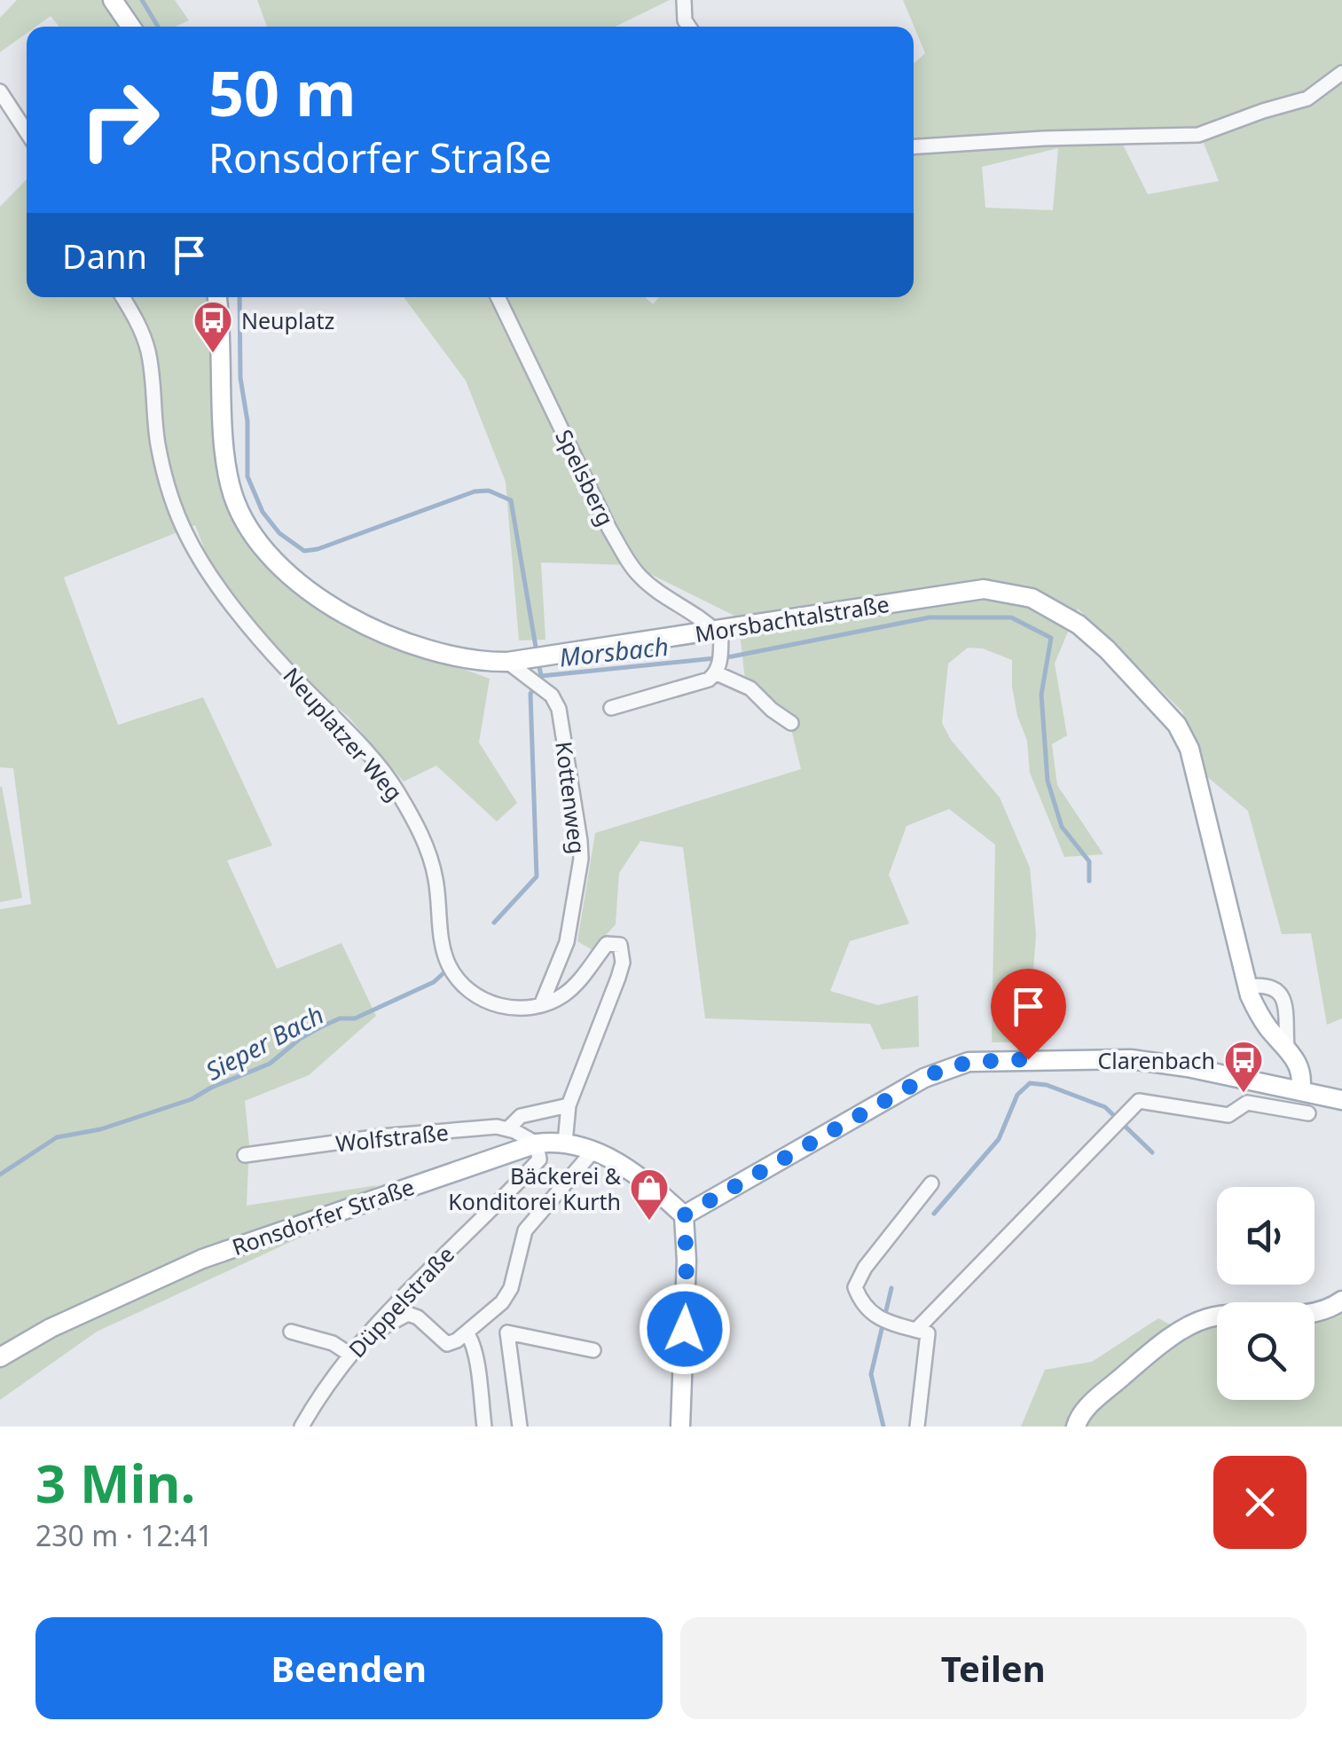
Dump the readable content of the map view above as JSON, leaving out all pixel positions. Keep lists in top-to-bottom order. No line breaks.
{"streets":{"main road":["Morsbachtalstraße","Ronsdorfer Straße"],"street":["Spelsberg","Neuplatzer Weg","Kottenweg","Wolfstraße","Düppelstraße"]},"crossings":[["Spelsberg","Morsbachtalstraße"],["Morsbachtalstraße","Kottenweg"],["Neuplatzer Weg","Kottenweg"],["Ronsdorfer Straße","Düppelstraße"]],"water":["Morsbach","Sieper Bach"],"places":{"bus stop":["Neuplatz","Clarenbach"],"shop":["Bäckerei & Konditorei Kurth"]},"page":{"turn":["50 m","Ronsdorfer Straße"],"then":"Dann","heading":["3 Min.","230 m · 12:41"],"buttons":["Beenden","Teilen"]}}
